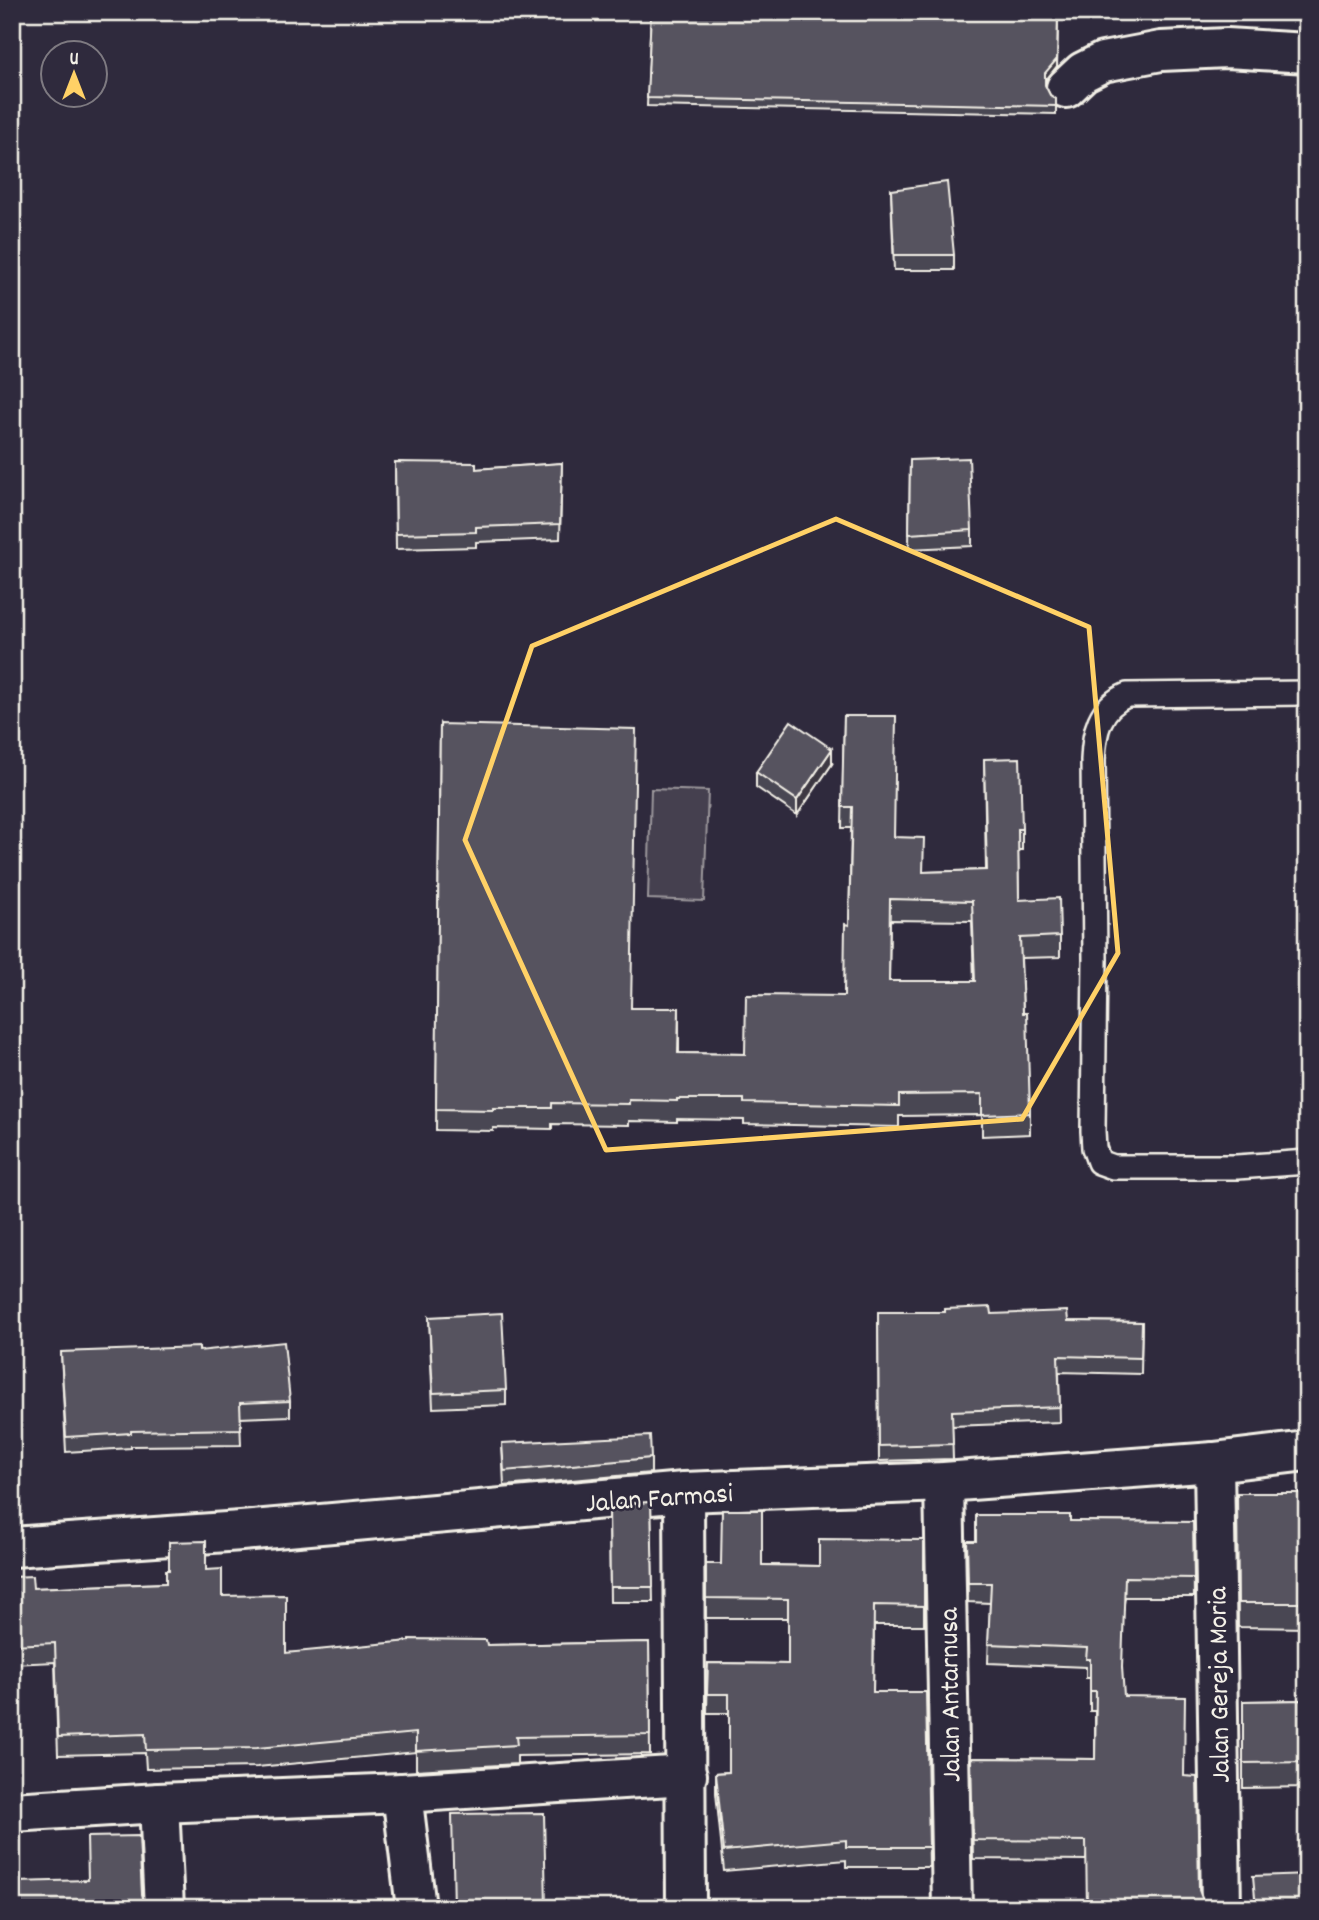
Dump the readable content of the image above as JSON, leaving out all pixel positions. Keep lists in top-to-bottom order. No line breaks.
{"streets":{"street":["Jalan Farmasi","Jalan Gereja Moria","Jalan Antarnusa"]},"crossings":[["Jalan Farmasi","Jalan Gereja Moria"],["Jalan Farmasi","Jalan Antarnusa"]],"north":"top"}
